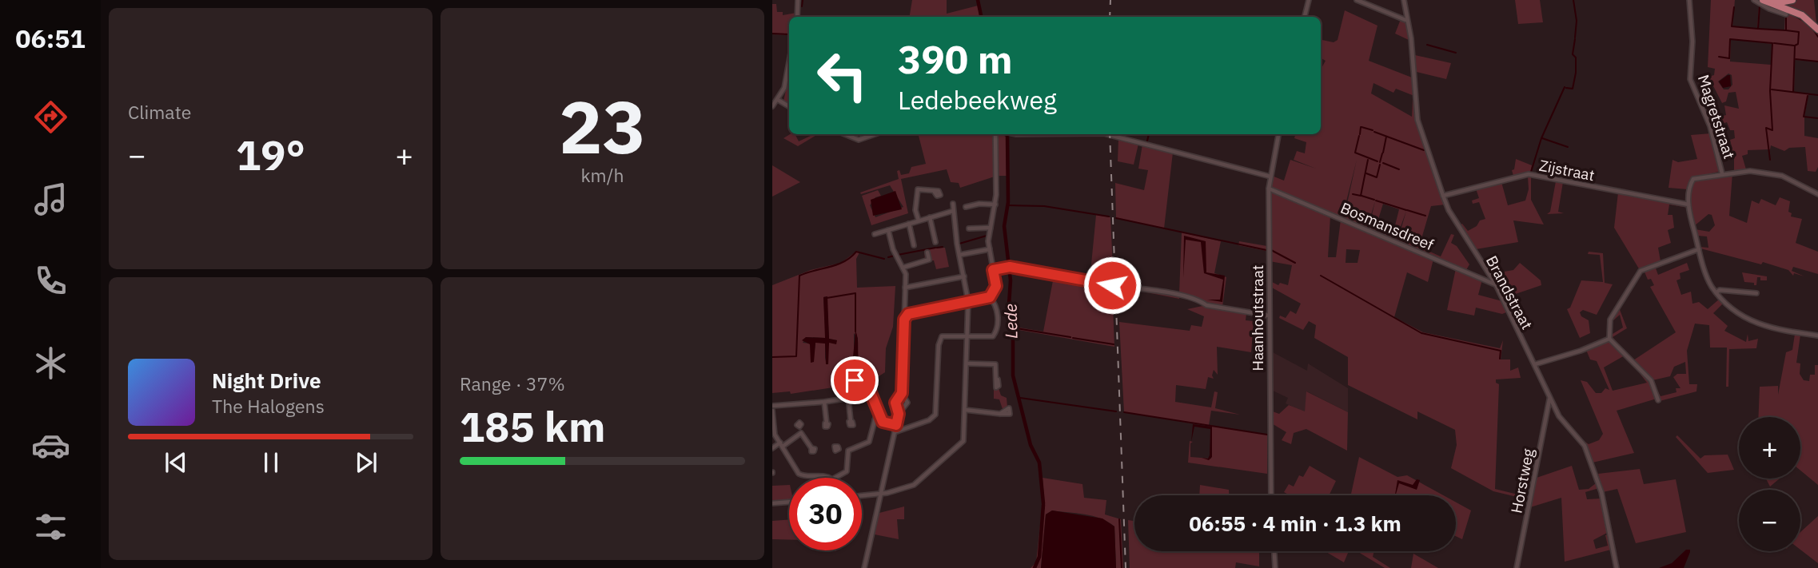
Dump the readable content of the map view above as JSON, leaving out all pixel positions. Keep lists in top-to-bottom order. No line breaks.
{"streets":{"street":["Magretstraat","Zijstraat","Bosmansdreef","Brandstraat","Haanhoutstraat","Horstweg"]},"crossings":[["Zijstraat","Brandstraat"],["Bosmansdreef","Brandstraat"],["Bosmansdreef","Haanhoutstraat"],["Brandstraat","Horstweg"]],"water":["Lede"],"page":{"tabs":"06:51","tile":["Climate",["23","km/h"],["Range · 37%","185 km"]],"turn":["390 m","Ledebeekweg"],"heat":["−","19°","+"],"song":["Night Drive","The Halogens"],"map_buttons":["+","−"],"limit":"30","trip":"06:55 · 4 min · 1.3 km"}}
